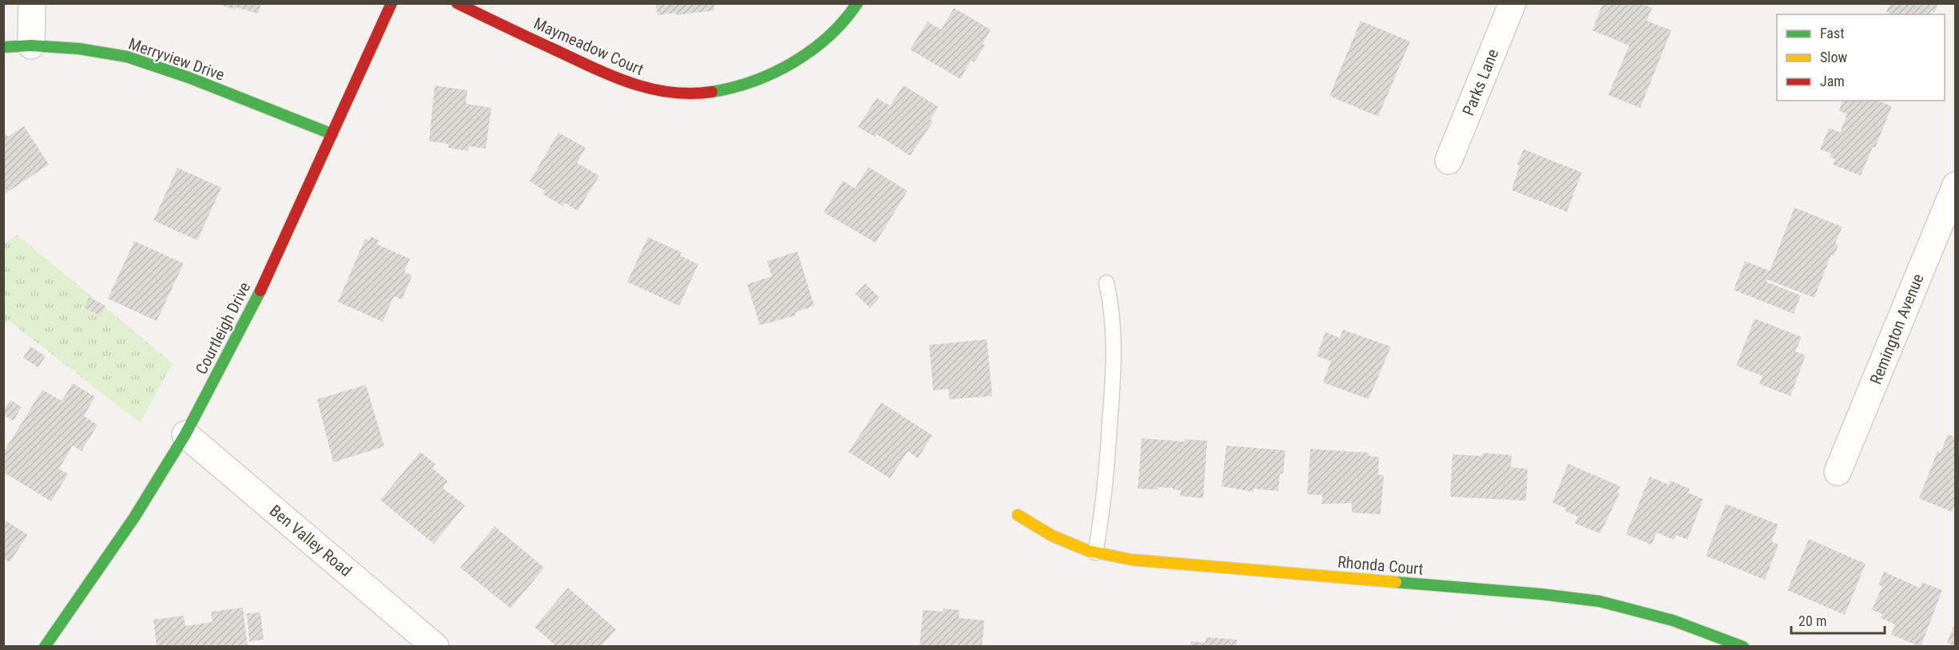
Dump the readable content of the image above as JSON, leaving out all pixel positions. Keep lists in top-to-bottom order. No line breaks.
{"streets":{"street":["Maymeadow Court","Merryview Drive","Parks Lane","Courtleigh Drive","Remington Avenue","Ben Valley Road","Rhonda Court"]},"crossings":[["Merryview Drive","Courtleigh Drive"],["Courtleigh Drive","Ben Valley Road"]],"legend":["Fast","Slow","Jam"],"scale_bar":"20 m"}
